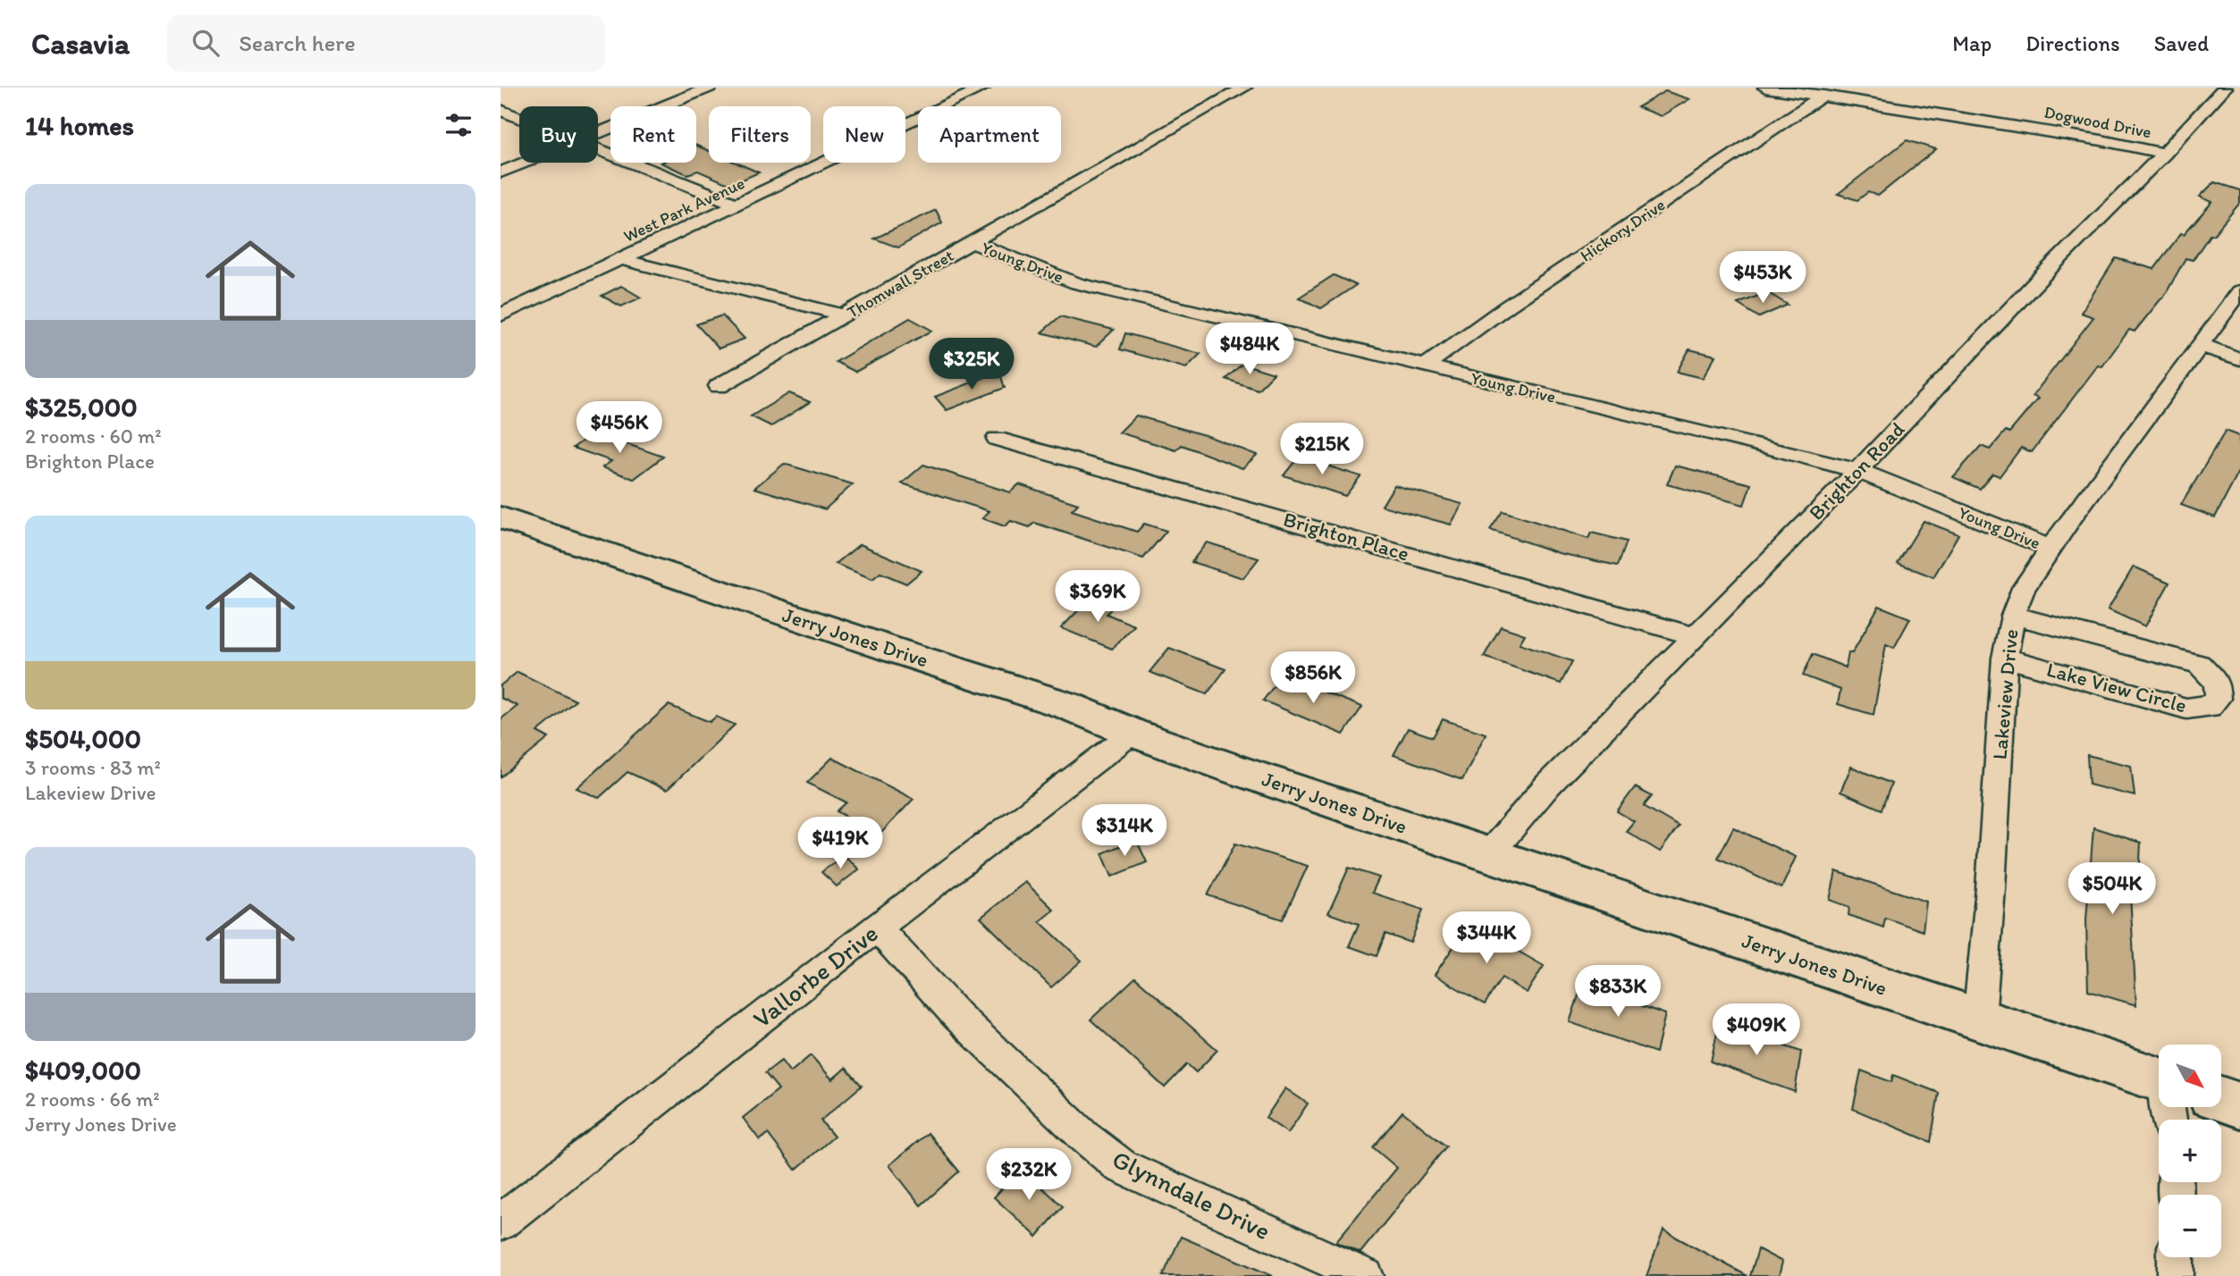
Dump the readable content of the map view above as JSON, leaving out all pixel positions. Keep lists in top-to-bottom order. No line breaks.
{"streets":{"main road":["Jerry Jones Drive"],"street":["Dogwood Drive","West Park Avenue","Hickory Drive","Young Drive","Thomwall Street","Brighton Road","Brighton Place","Lake View Circle","Lakeview Drive","Vallorbe Drive","Glynndale Drive"]},"crossings":[["Dogwood Drive","Hickory Drive"],["Dogwood Drive","Brighton Road"],["Hickory Drive","Young Drive"],["Young Drive","Thomwall Street"],["Young Drive","Brighton Road"],["Young Drive","Lakeview Drive"],["Brighton Road","Brighton Place"],["Brighton Road","Jerry Jones Drive"],["Jerry Jones Drive","Lakeview Drive"],["Jerry Jones Drive","Vallorbe Drive"],["Lake View Circle","Lakeview Drive"],["Vallorbe Drive","Glynndale Drive"]],"north":"bottom right","page":{"header":"Casavia","search":"Search here","nav":["Map","Directions","Saved"],"heading":"14 homes","chip":["Buy","Rent","Filters","New","Apartment"],"list":[{"name":"$325,000","note":"2 rooms · 60 m² · Brighton Place"},{"name":"$504,000","note":"3 rooms · 83 m² · Lakeview Drive"},{"name":"$409,000","note":"2 rooms · 66 m² · Jerry Jones Drive"}],"price":["$453K","$484K","$325K","$456K","$215K","$369K","$856K","$314K","$419K","$504K","$344K","$833K","$409K","$232K"],"map_buttons":["+","−"]}}
